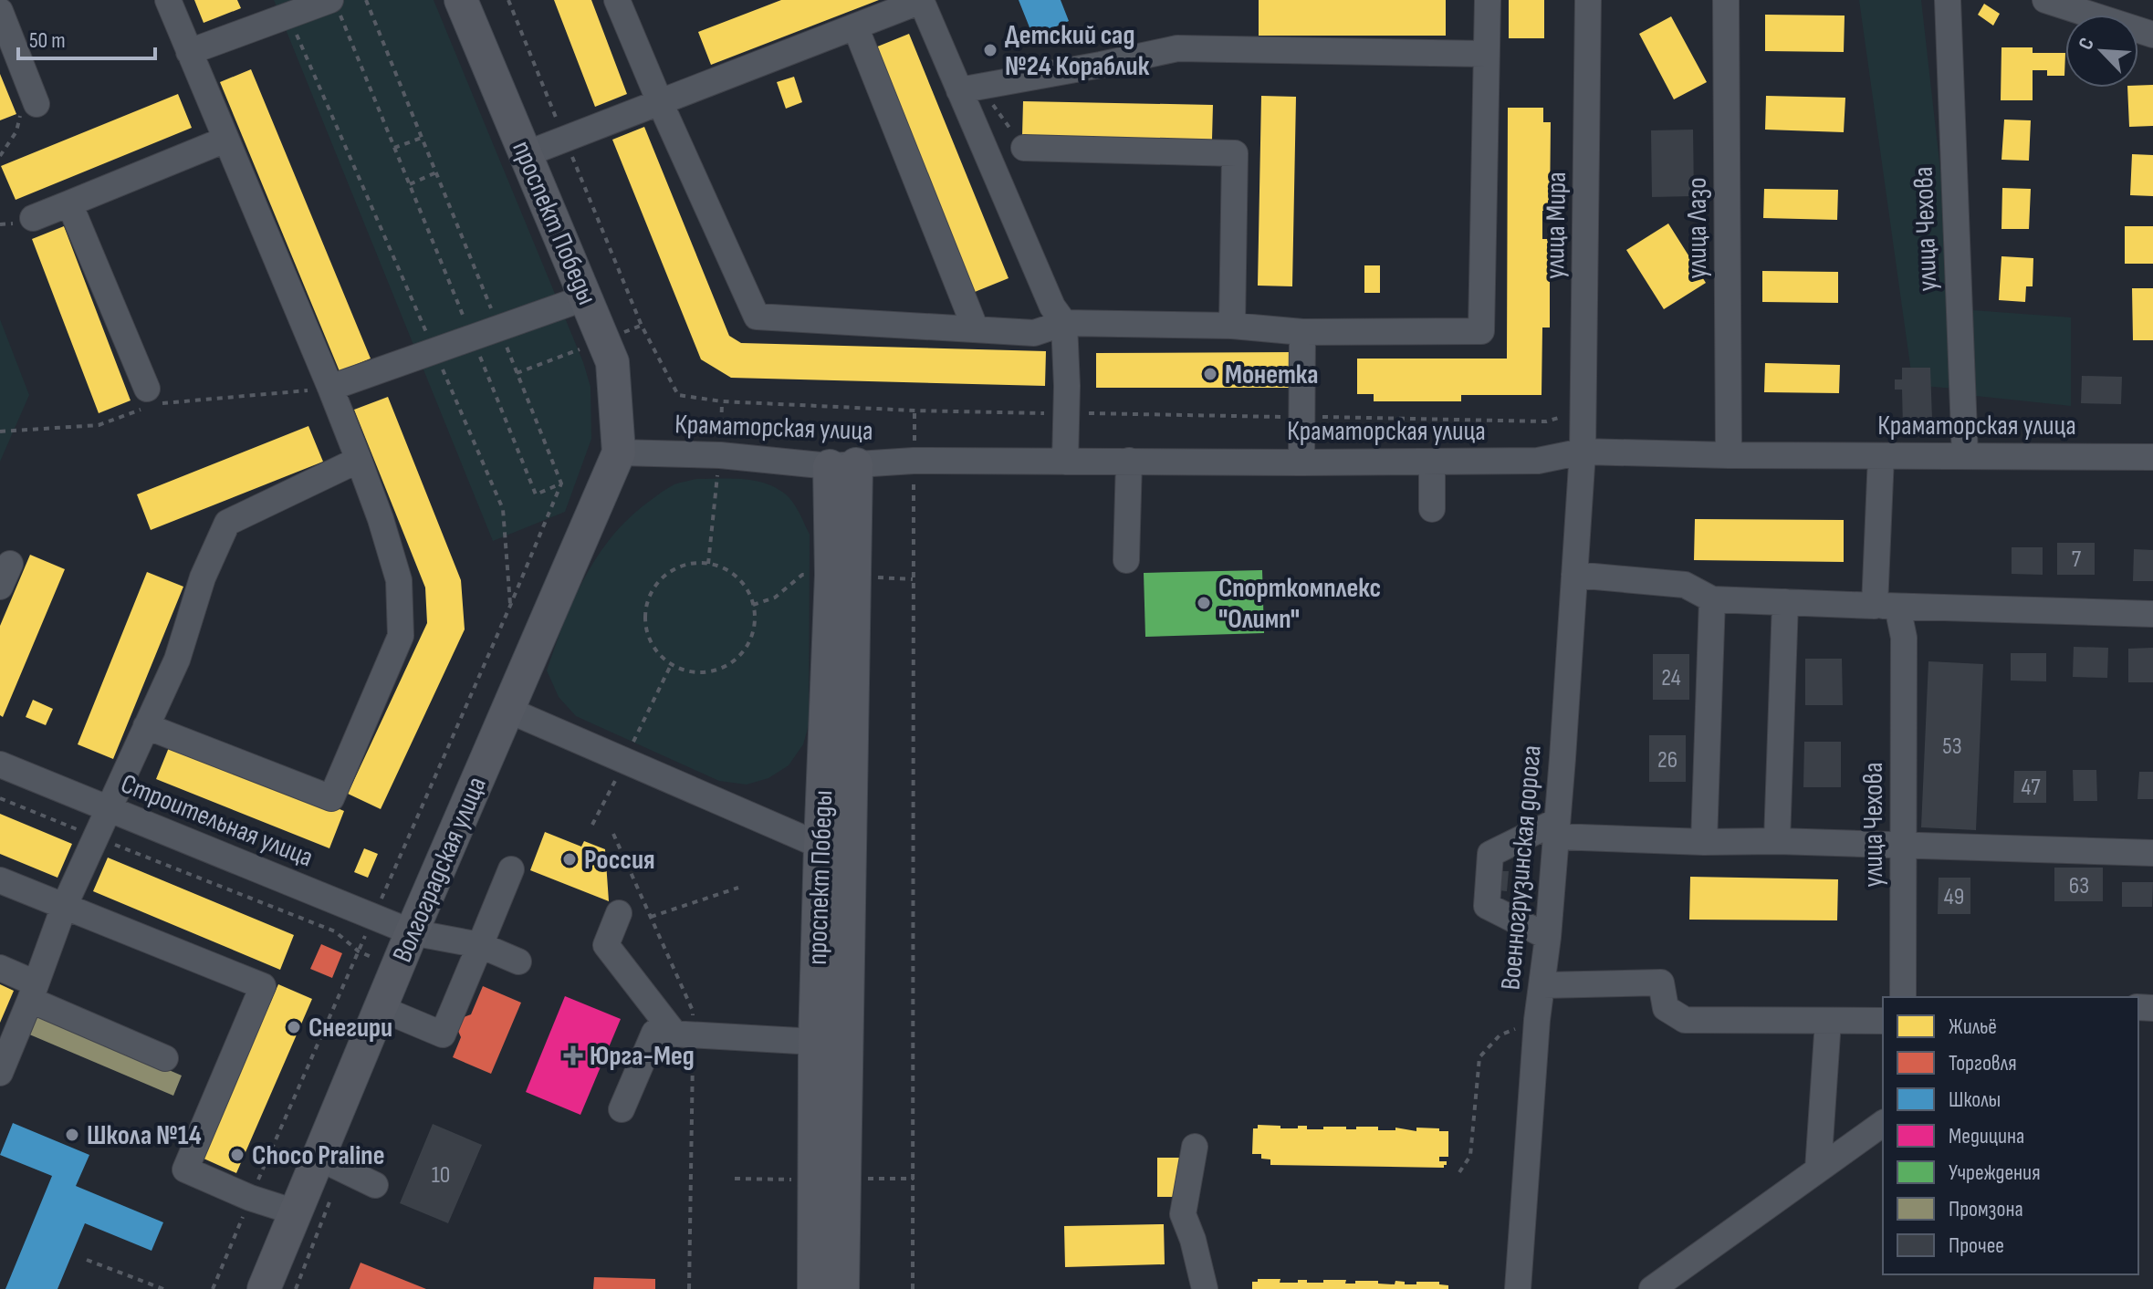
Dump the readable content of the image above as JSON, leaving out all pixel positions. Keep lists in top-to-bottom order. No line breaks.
{"streets":{"main road":["проспект Победы","Волгоградская улица"],"street":["улица Мира","улица Лазо","улица Чехова","Краматорская улица","Строительная улица","Военногрузинская дорога"]},"crossings":[["проспект Победы","Краматорская улица"],["проспект Победы","Волгоградская улица"],["улица Мира","Краматорская улица"],["улица Мира","Военногрузинская дорога"],["улица Лазо","Краматорская улица"],["улица Чехова","Краматорская улица"],["Краматорская улица","Военногрузинская дорога"],["Краматорская улица","Волгоградская улица"],["Строительная улица","Волгоградская улица"]],"places":{"other":["Детский сад №24 Кораблик","Монетка","Спорткомплекс \"Олимп\"","Россия","Снегири","Школа №14","Choco Praline"],"health":["Юрга-Мед"]},"house_numbers":["7","24","53","26","47","63","49","10"],"legend":["Жильё","Торговля","Школы","Медицина","Учреждения","Промзона","Прочее"],"scale_bar":"50 m","north":"top left"}
